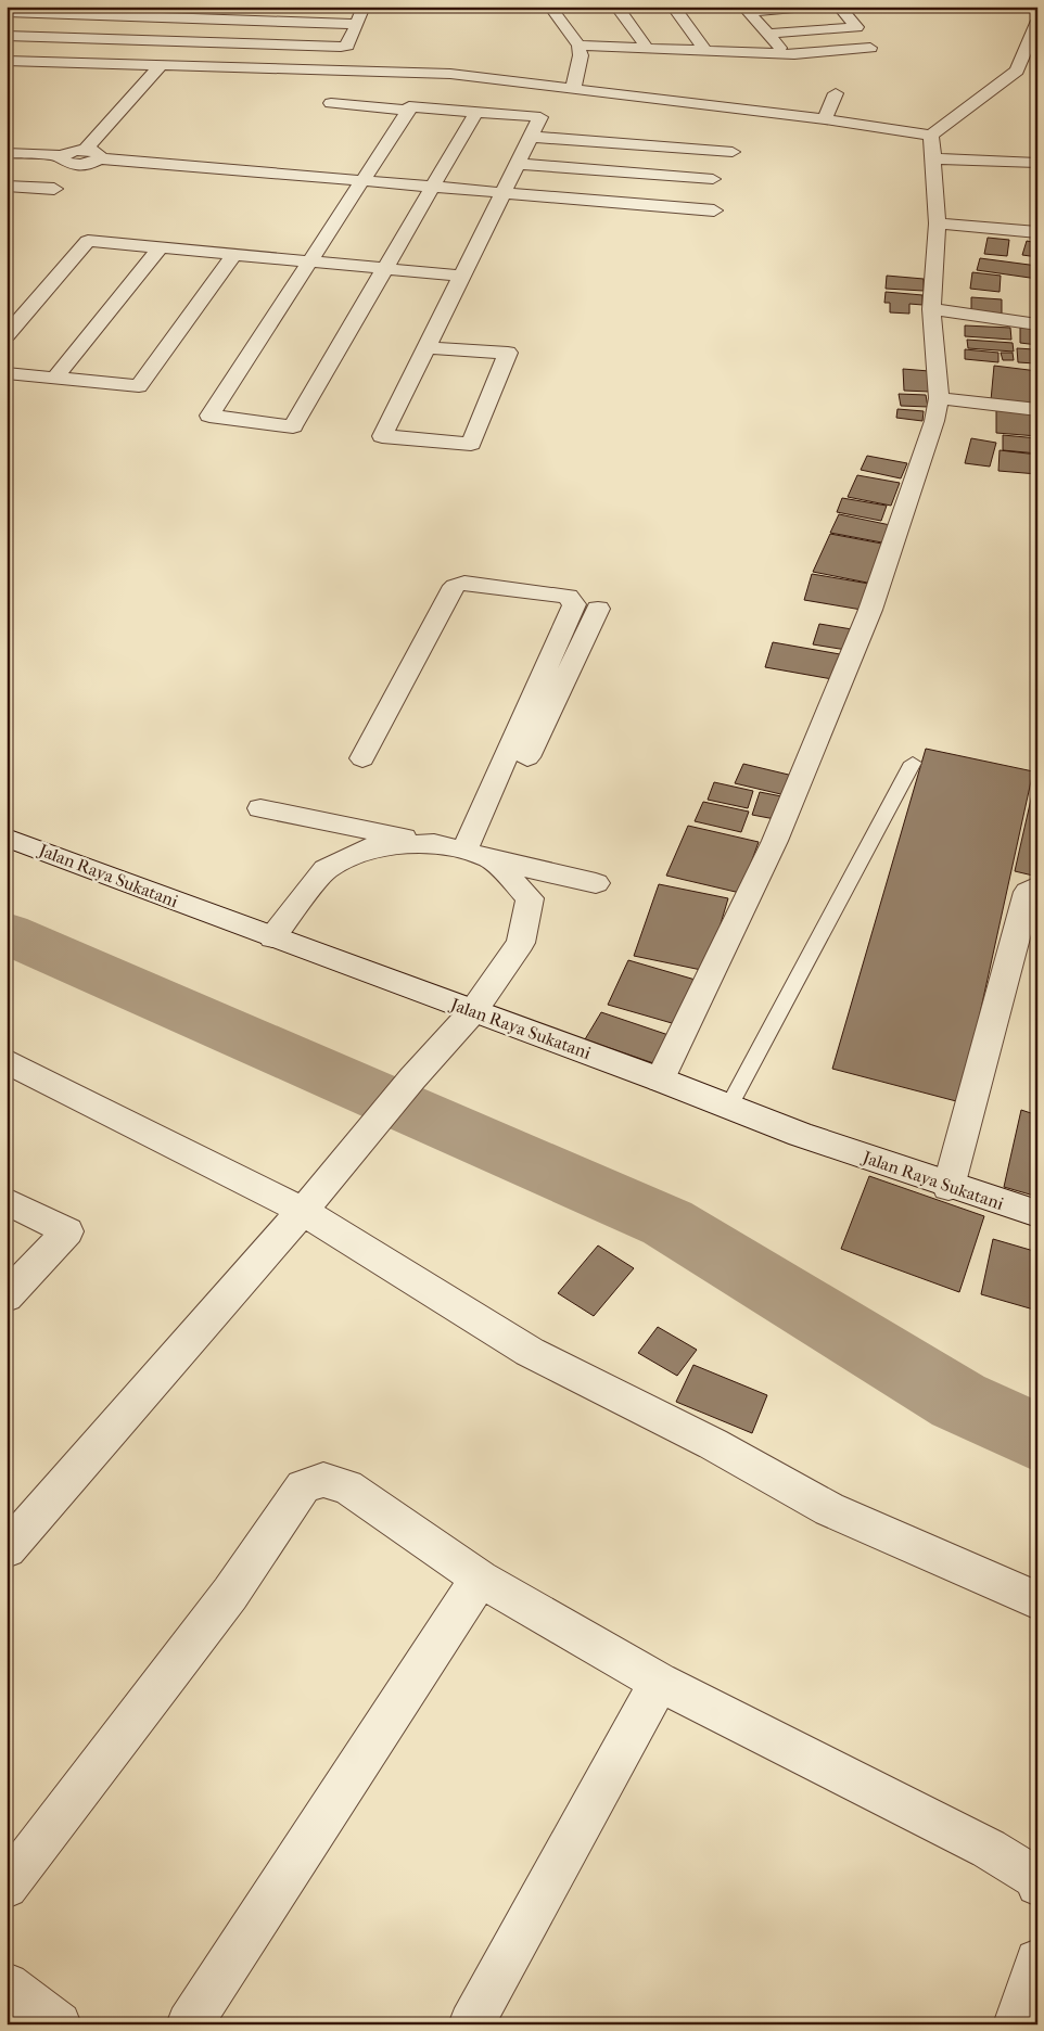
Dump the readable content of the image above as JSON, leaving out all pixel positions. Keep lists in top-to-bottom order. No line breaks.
{"streets":{"street":["Jalan Raya Sukatani"]}}
